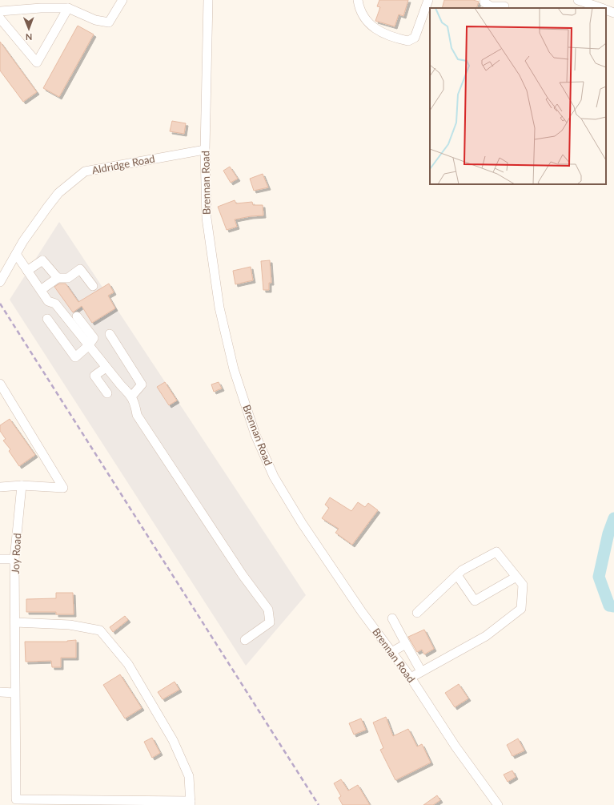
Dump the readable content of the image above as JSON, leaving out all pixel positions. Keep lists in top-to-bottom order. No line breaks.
{"streets":{"street":["Aldridge Road","Brennan Road","Joy Road"]},"crossings":[["Aldridge Road","Brennan Road"]],"north":"bottom"}
